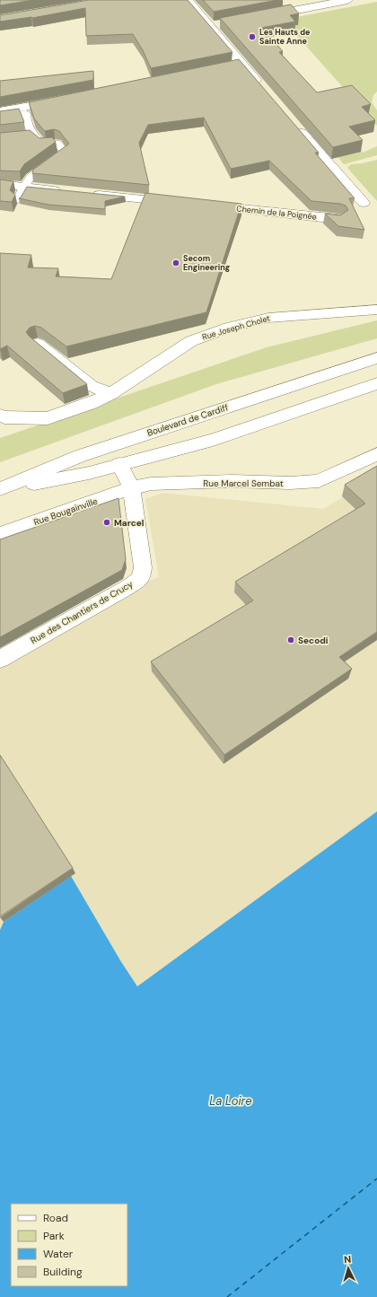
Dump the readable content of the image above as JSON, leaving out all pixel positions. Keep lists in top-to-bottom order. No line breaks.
{"streets":{"street":["Chemin de la Poignée","Rue Joseph Cholet","Boulevard de Cardiff","Rue Marcel Sembat","Rue Bougainville","Rue des Chantiers de Crucy"]},"crossings":[["Rue Marcel Sembat","Rue Bougainville"],["Rue Marcel Sembat","Rue des Chantiers de Crucy"],["Rue Bougainville","Rue des Chantiers de Crucy"]],"water":["La Loire"],"places":["Les Hauts de Sainte Anne","Secom Engineering","Marcel","Secodi"],"legend":["Road","Park","Water","Building"],"north":"top"}
